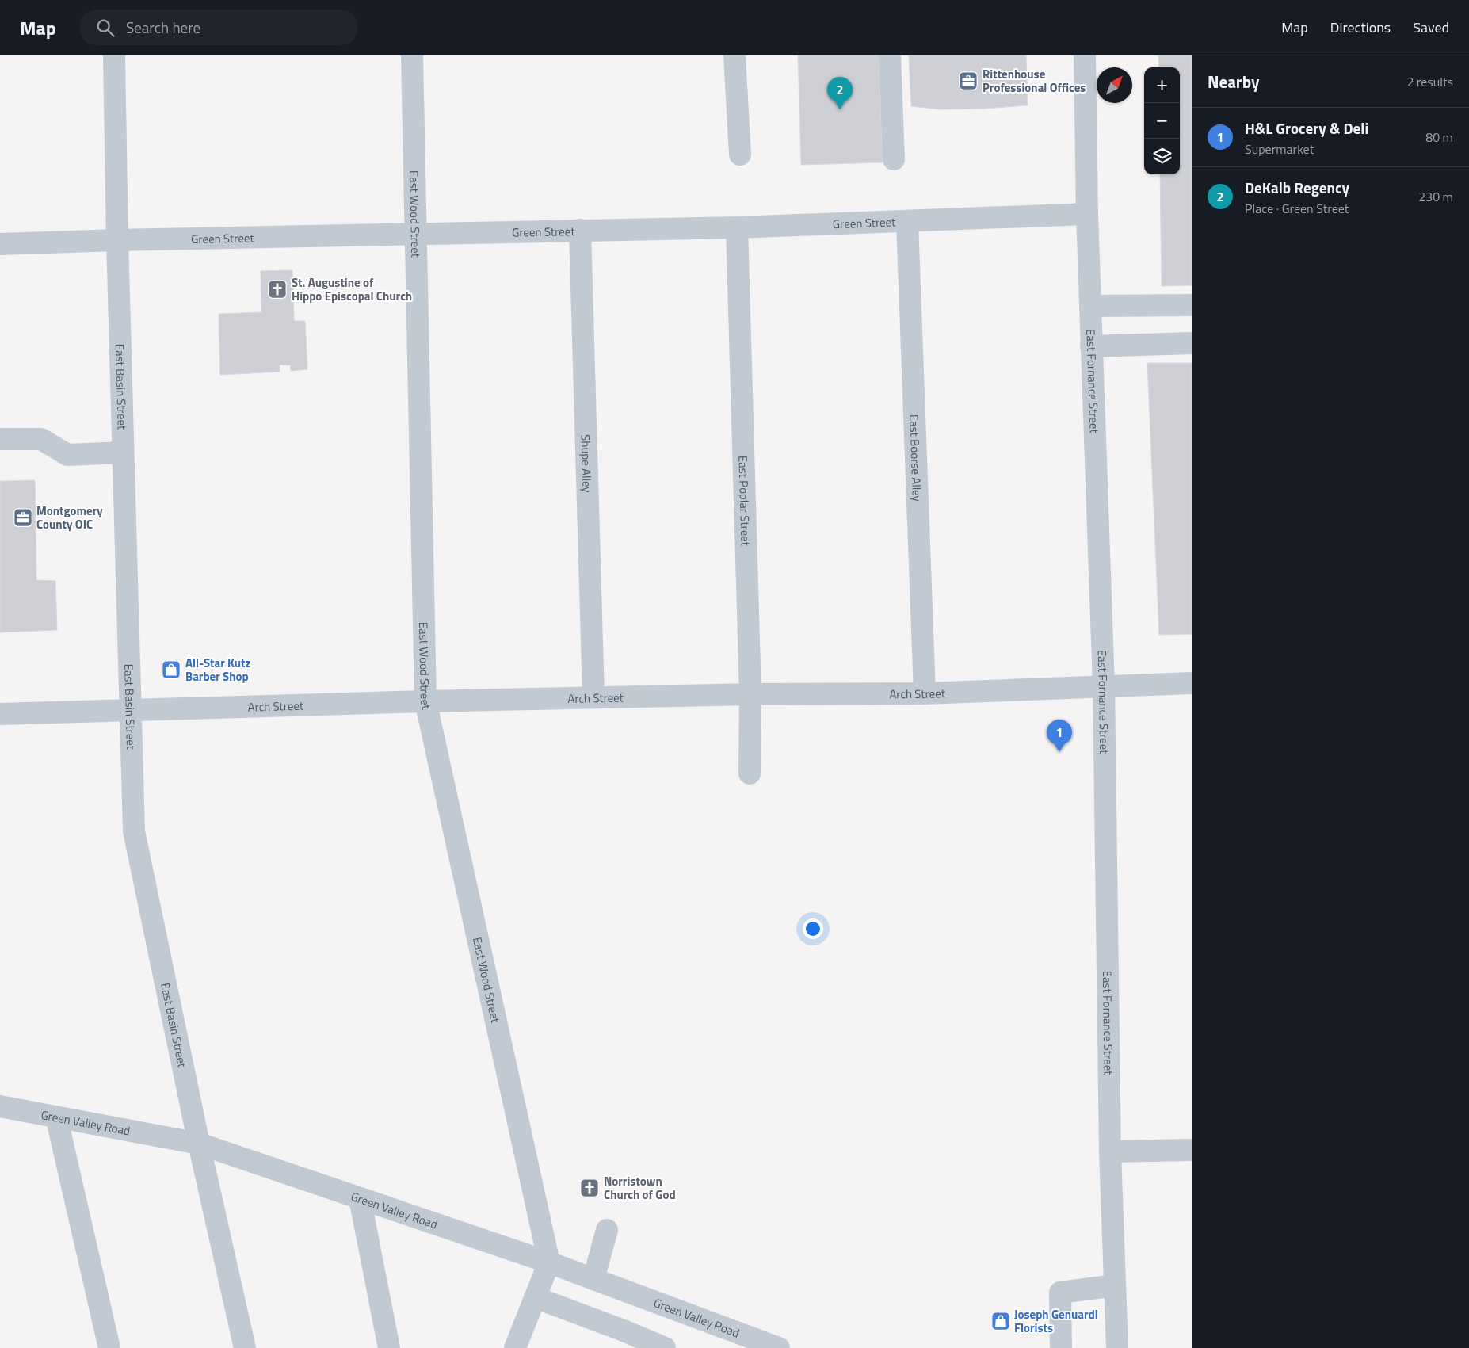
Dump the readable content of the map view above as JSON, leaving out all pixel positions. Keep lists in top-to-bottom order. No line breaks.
{"streets":{"street":["East Wood Street","Green Street","East Fornance Street","East Basin Street","East Boorse Alley","Shupe Alley","East Poplar Street","Arch Street","Green Valley Road"]},"crossings":[["East Wood Street","Green Street"],["East Wood Street","Arch Street"],["East Wood Street","Green Valley Road"],["Green Street","East Fornance Street"],["Green Street","East Basin Street"],["Green Street","East Boorse Alley"],["Green Street","Shupe Alley"],["Green Street","East Poplar Street"],["East Fornance Street","Arch Street"],["East Basin Street","Arch Street"],["East Basin Street","Green Valley Road"],["East Boorse Alley","Arch Street"],["Shupe Alley","Arch Street"],["East Poplar Street","Arch Street"]],"places":{"office":["Rittenhouse Professional Offices","Montgomery County OIC"],"church":["St. Augustine of Hippo Episcopal Church","Norristown Church of God"],"shop":["All-Star Kutz Barber Shop","Joseph Genuardi Florists"]},"north":"top right","page":{"header":"Map","search":"Search here","nav":["Map","Directions","Saved"],"heading":["Nearby","2 results"],"map_buttons":["+","−"],"pins":["2","1"],"list":[{"mark":"1","name":"H&L Grocery & Deli","note":"Supermarket","value":"80 m"},{"mark":"2","name":"DeKalb Regency","note":"Place · Green Street","value":"230 m"}]}}
